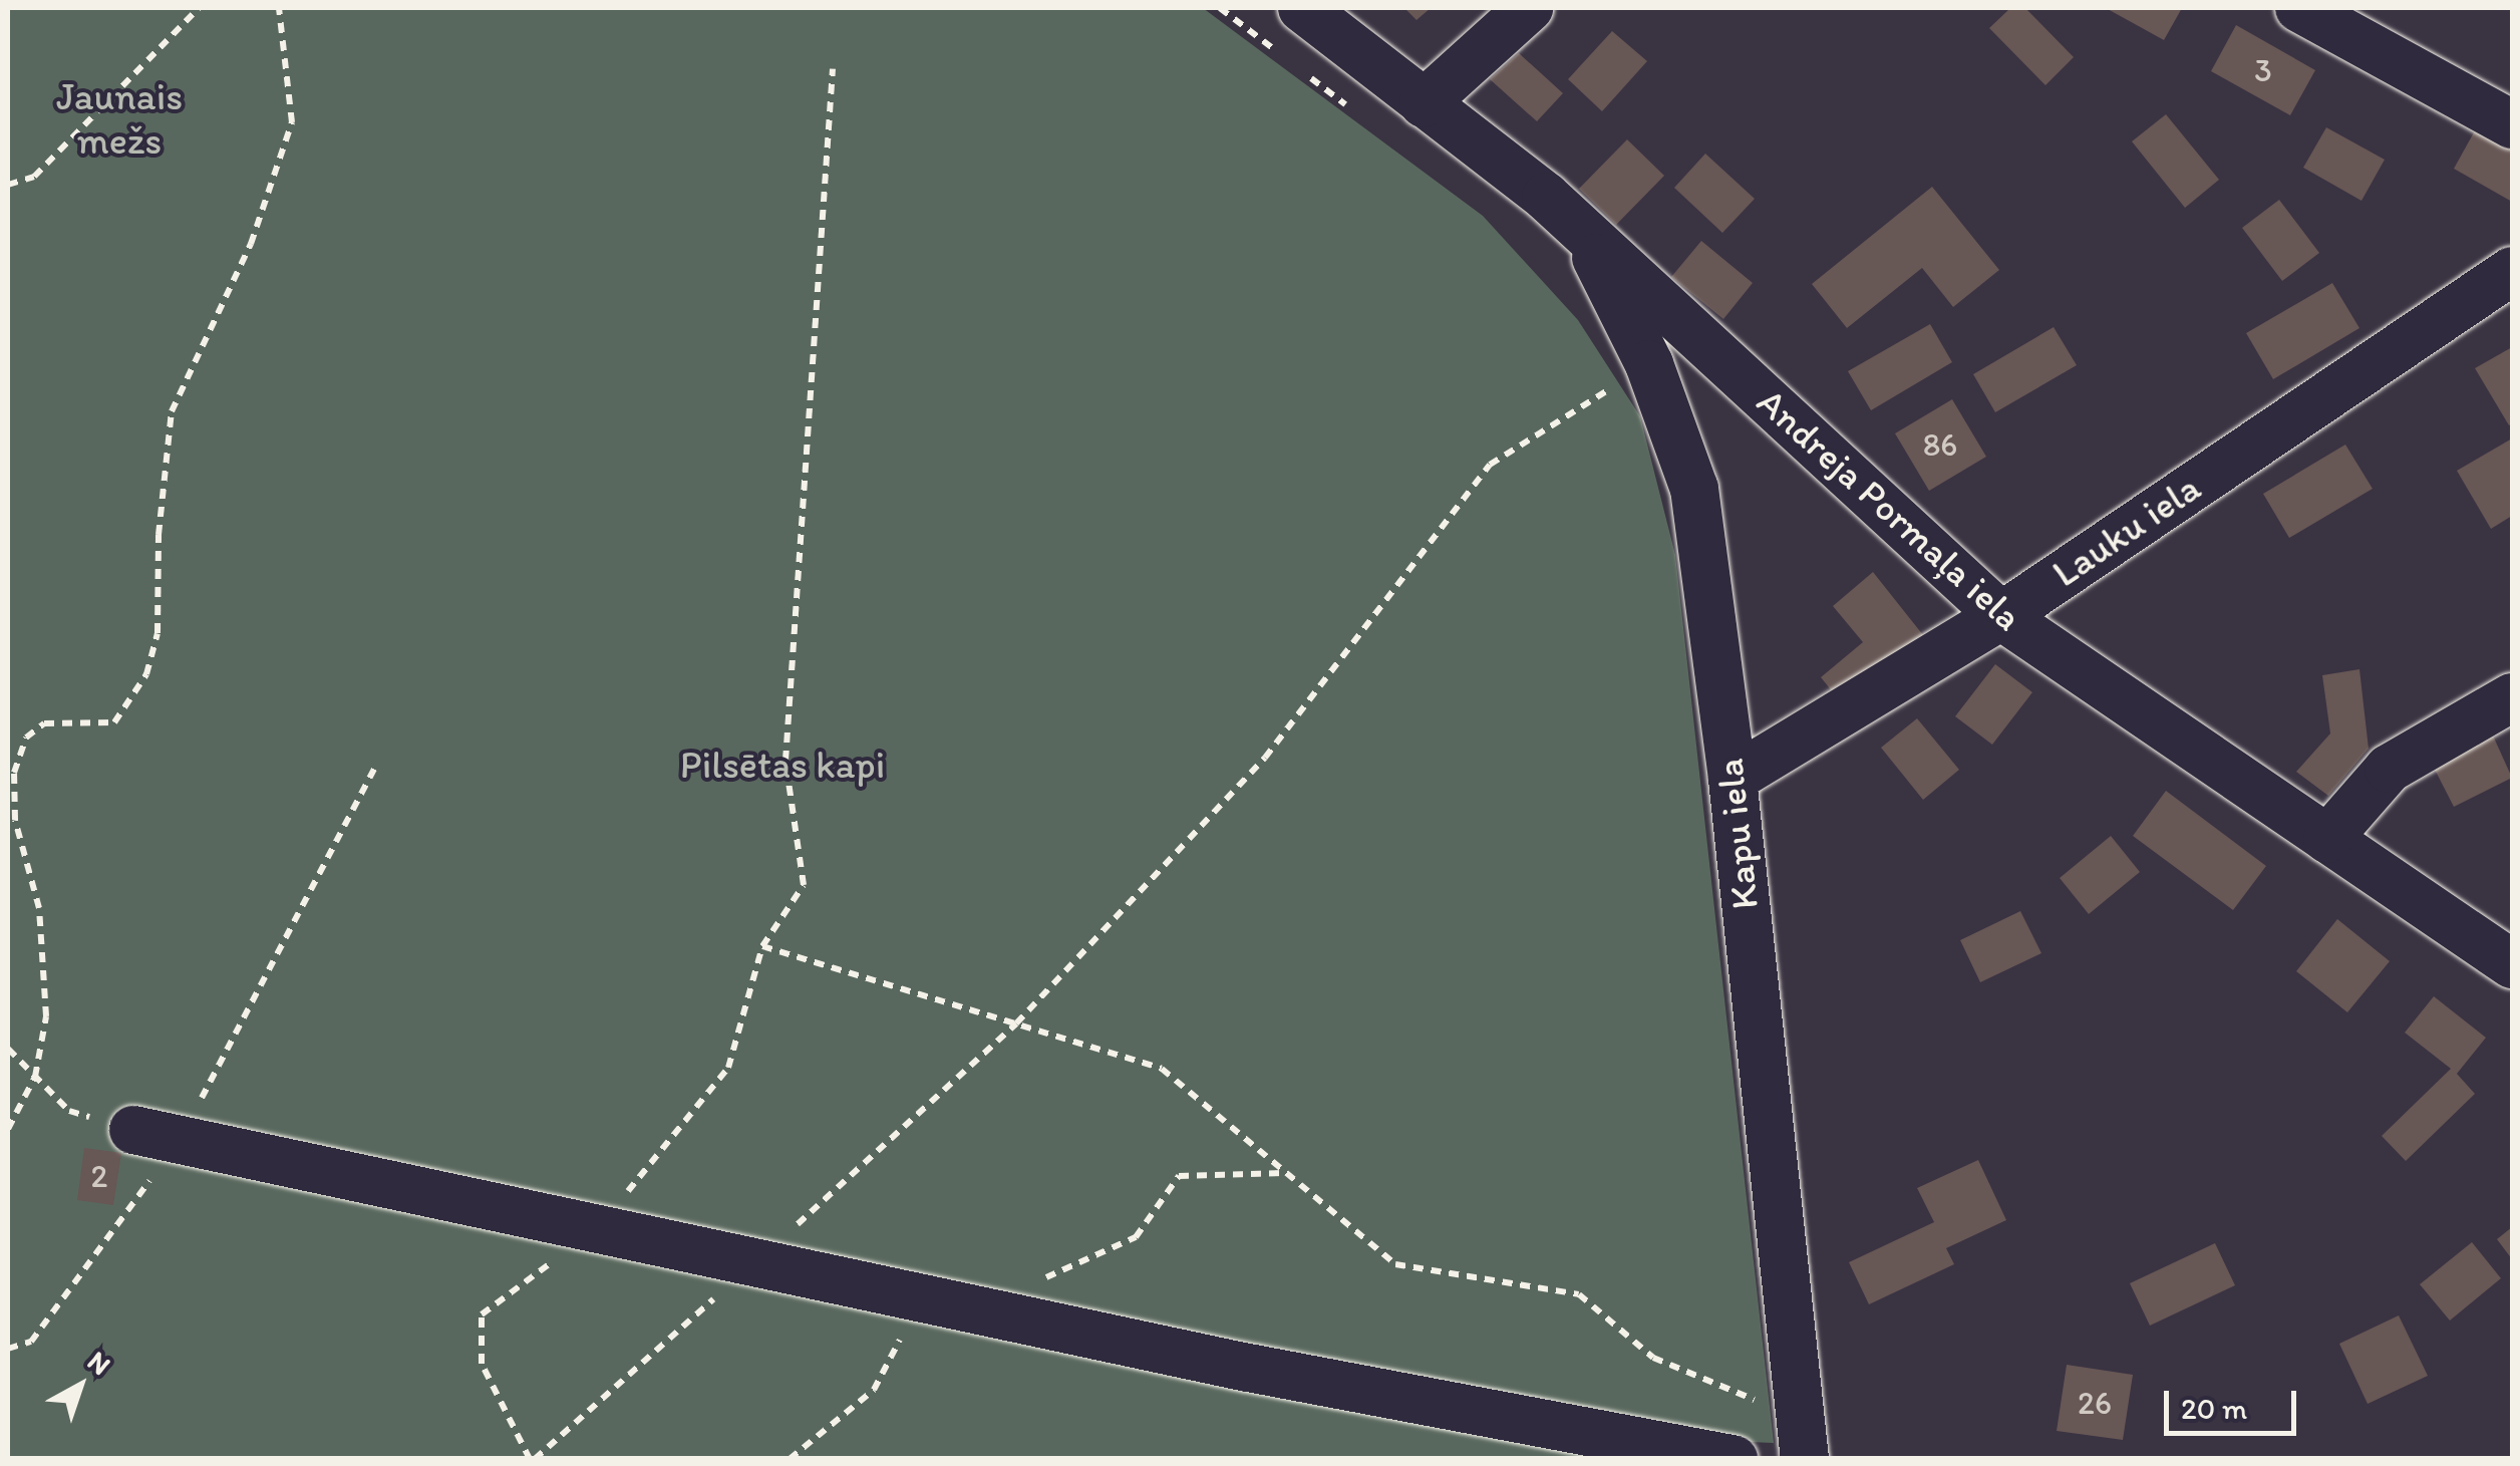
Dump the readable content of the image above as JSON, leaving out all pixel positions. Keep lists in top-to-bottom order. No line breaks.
{"streets":{"street":["Andreja Pormaļa iela","Lauku iela","Kapu iela"]},"crossings":[["Andreja Pormaļa iela","Lauku iela"],["Andreja Pormaļa iela","Kapu iela"],["Lauku iela","Kapu iela"]],"parks":["Jaunais mežs","Pilsētas kapi"],"house_numbers":["3","86","2","26"],"scale_bar":"20 m","north":"top right"}
